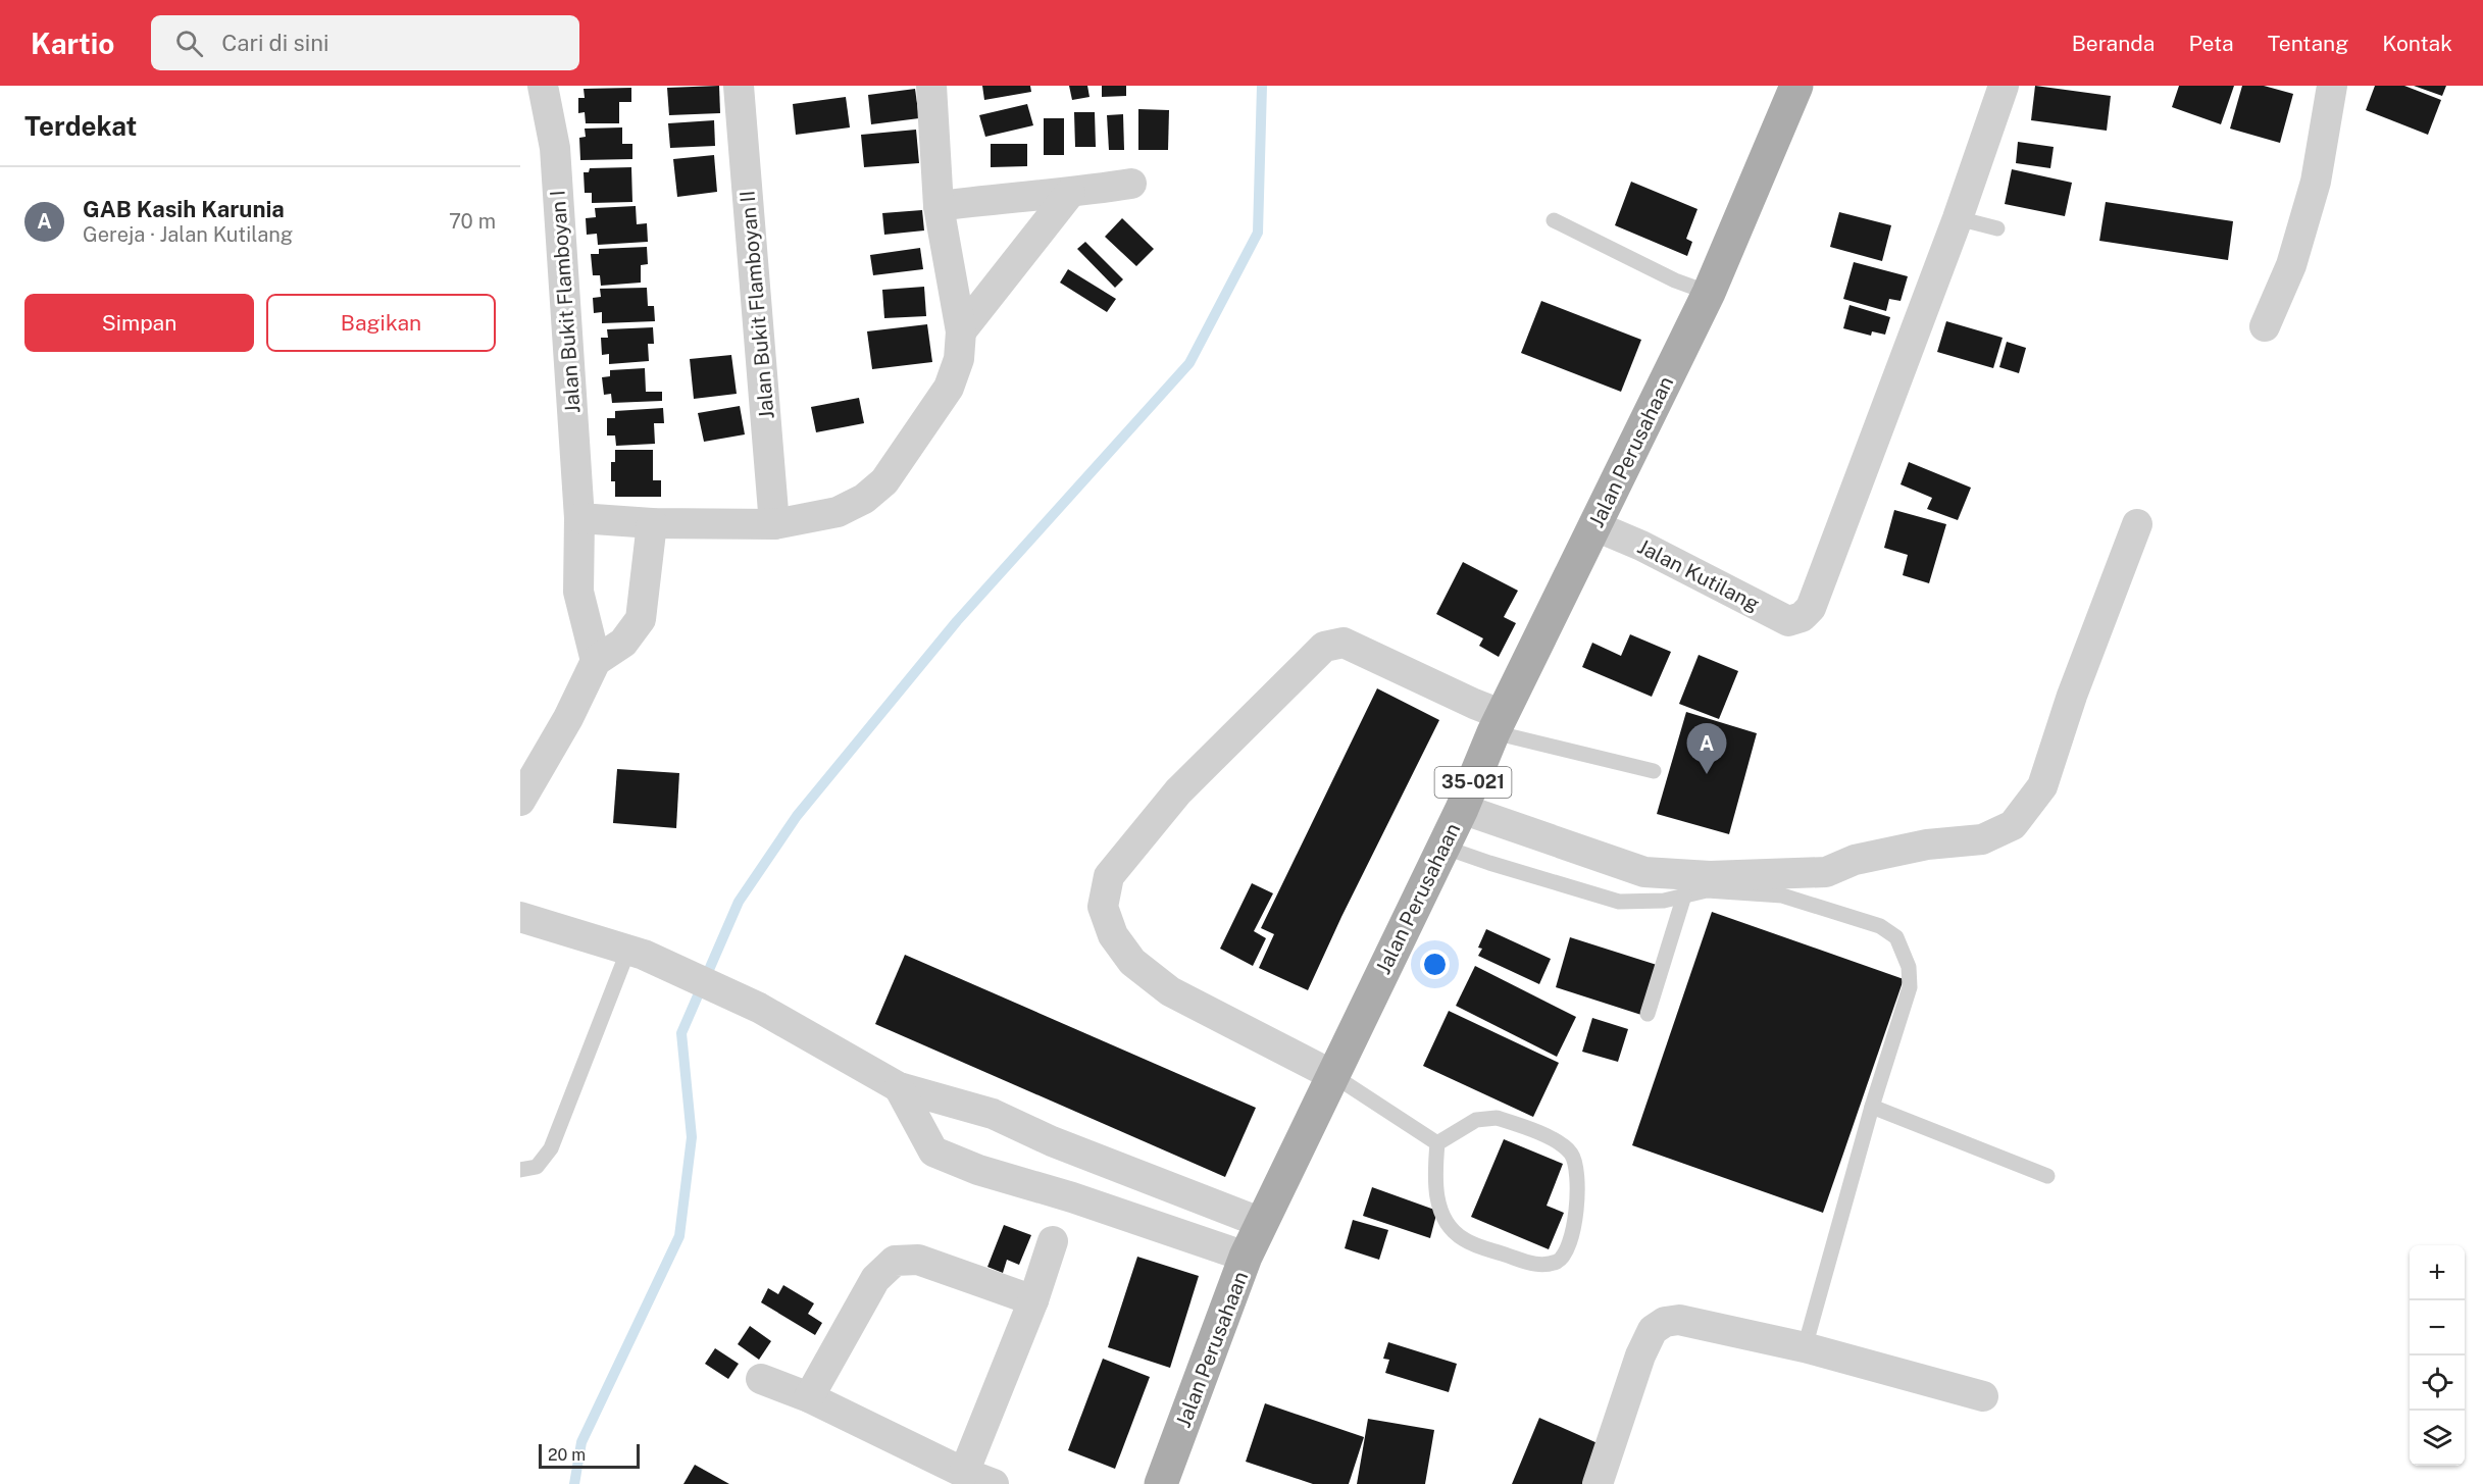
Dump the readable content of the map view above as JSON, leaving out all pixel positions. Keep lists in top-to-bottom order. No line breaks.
{"streets":{"main road":["Jalan Perusahaan","35-021"],"street":["Jalan Bukit Flamboyan I","Jalan Bukit Flamboyan II","Jalan Kutilang"]},"crossings":[["Jalan Perusahaan","Jalan Kutilang"]],"scale_bar":"20 m","page":{"header":"Kartio","search":"Cari di sini","nav":["Beranda","Peta","Tentang","Kontak"],"heading":"Terdekat","list":[{"mark":"A","name":"GAB Kasih Karunia","note":"Gereja · Jalan Kutilang","value":"70 m"}],"buttons":["Simpan","Bagikan"],"pins":"A","map_buttons":["+","−"],"scale":"20 m"}}
